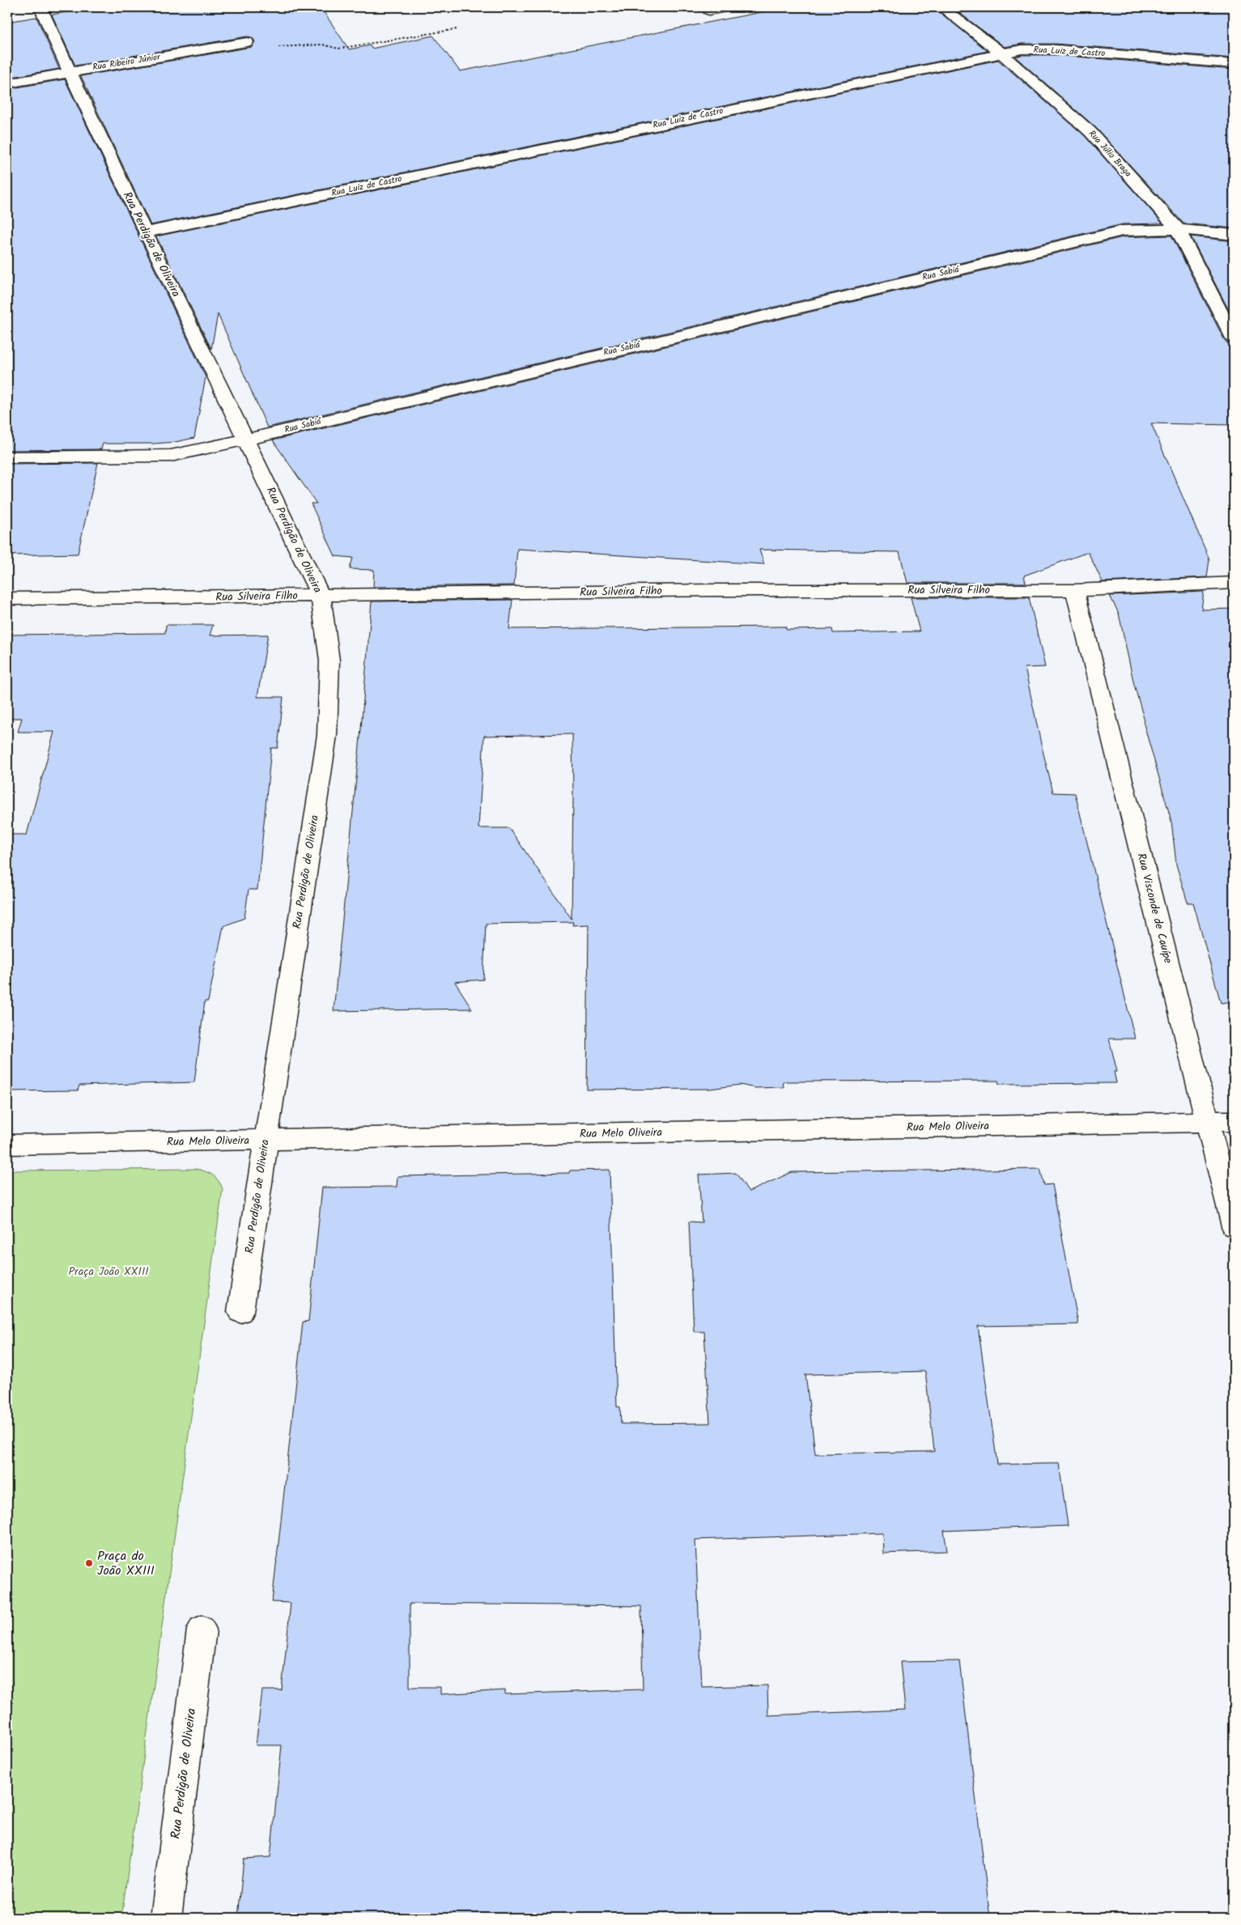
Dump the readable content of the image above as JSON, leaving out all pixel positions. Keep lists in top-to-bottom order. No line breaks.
{"streets":{"street":["Rua Luiz de Castro","Rua Ribeiro Júnior","Rua Júlio Braga","Rua Perdigão de Oliveira","Rua Sabiá","Rua Silveira Filho","Rua Visconde de Cauípe","Rua Melo Oliveira"]},"crossings":[["Rua Luiz de Castro","Rua Júlio Braga"],["Rua Luiz de Castro","Rua Perdigão de Oliveira"],["Rua Ribeiro Júnior","Rua Perdigão de Oliveira"],["Rua Júlio Braga","Rua Sabiá"],["Rua Perdigão de Oliveira","Rua Sabiá"],["Rua Perdigão de Oliveira","Rua Silveira Filho"],["Rua Perdigão de Oliveira","Rua Melo Oliveira"],["Rua Silveira Filho","Rua Visconde de Cauípe"],["Rua Visconde de Cauípe","Rua Melo Oliveira"]],"parks":["Praça João XXIII"],"places":["Praça do João XXIII"]}
